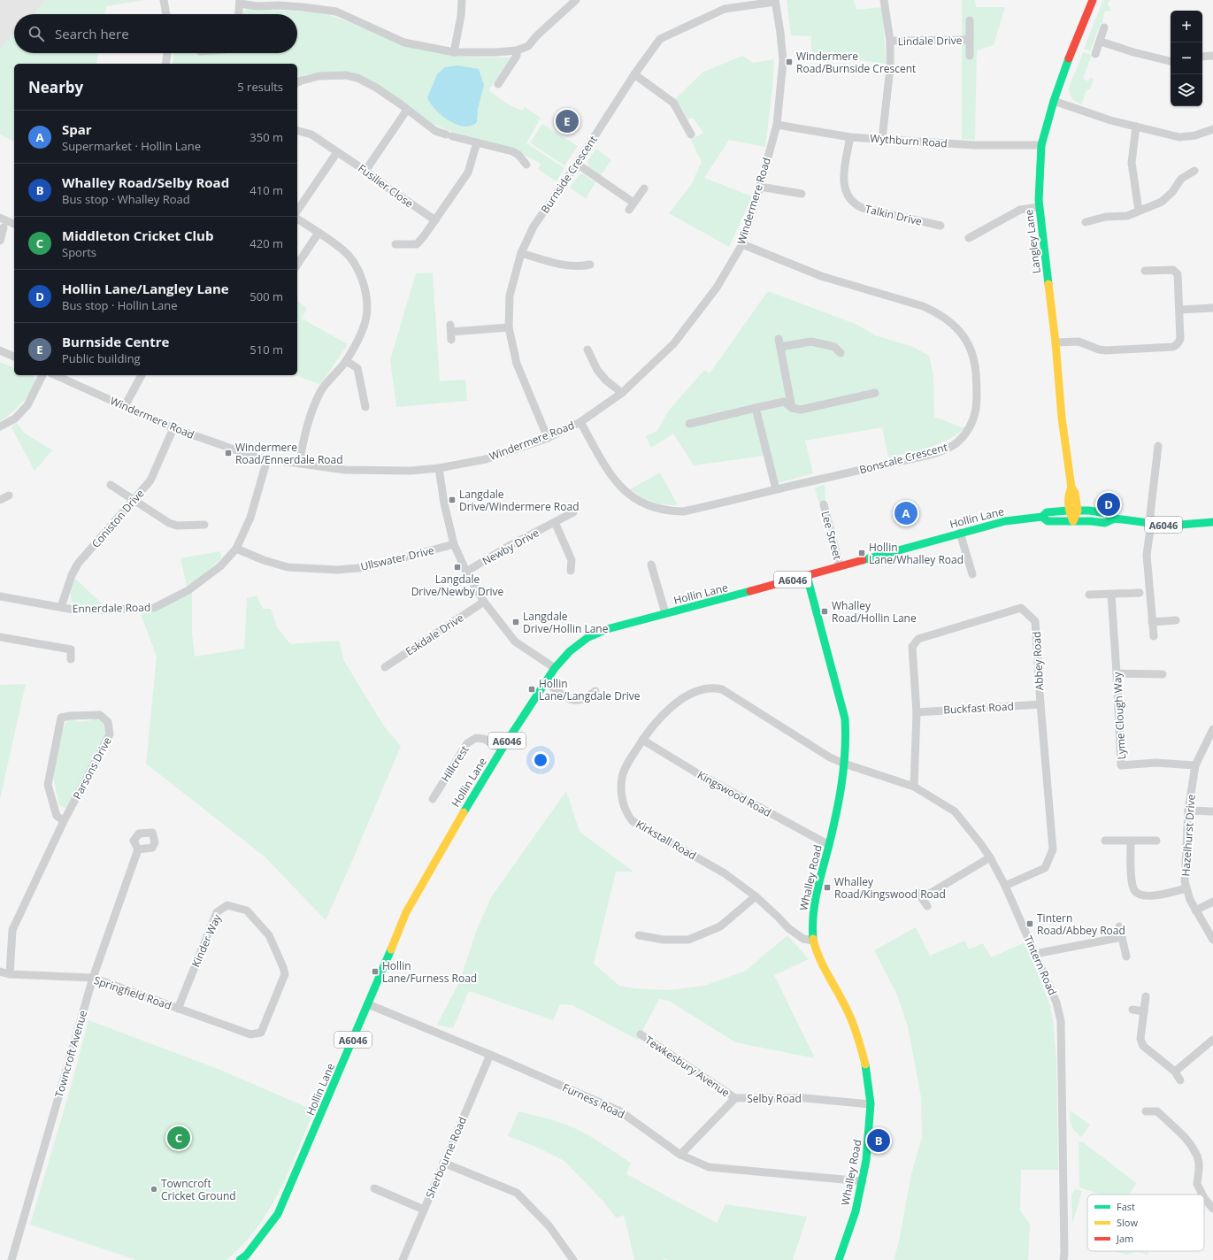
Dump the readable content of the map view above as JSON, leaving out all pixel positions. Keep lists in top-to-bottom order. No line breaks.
{"streets":{"main road":["Langley Lane","Hollin Lane","A6046","Whalley Road"],"street":["Lindale Drive","Wythburn Road","Burnside Crescent","Fusilier Close","Windermere Road","Talkin Drive","Bonscale Crescent","Coniston Drive","Lee Street","Newby Drive","Ullswater Drive","Ennerdale Road","Eskdale Drive","Abbey Road","Buckfast Road","Lyme Clough Way","Hillcrest","Parsons Drive","Kingswood Road","Hazelhurst Drive","Kirkstall Road","Kinder Way","Tintern Road","Springfield Road","Towncroft Avenue","Tewkesbury Avenue","Selby Road","Furness Road","Sherbourne Road"]},"crossings":[["Wythburn Road","Windermere Road"],["Wythburn Road","Talkin Drive"],["Wythburn Road","Langley Lane"],["Burnside Crescent","Windermere Road"],["Windermere Road","Bonscale Crescent"],["Windermere Road","Coniston Drive"],["Windermere Road","Ennerdale Road"],["Langley Lane","Hollin Lane"],["Hollin Lane","Lee Street"],["Hollin Lane","Hillcrest"],["Hollin Lane","Whalley Road"],["Hollin Lane","Furness Road"],["Coniston Drive","Ennerdale Road"],["Ullswater Drive","Ennerdale Road"],["Abbey Road","Buckfast Road"],["Abbey Road","Tintern Road"],["Lyme Clough Way","Hazelhurst Drive"],["Parsons Drive","Springfield Road"],["Kingswood Road","Kirkstall Road"],["Kingswood Road","Whalley Road"],["Kirkstall Road","Whalley Road"],["Kirkstall Road","Tintern Road"],["Whalley Road","Tintern Road"],["Whalley Road","Selby Road"],["Whalley Road","Furness Road"],["Kinder Way","Springfield Road"],["Springfield Road","Towncroft Avenue"],["Tewkesbury Avenue","Selby Road"],["Selby Road","Furness Road"],["Furness Road","Sherbourne Road"]],"places":{"transit":["Windermere Road/Burnside Crescent","Windermere Road/Ennerdale Road","Langdale Drive/Windermere Road","Hollin Lane/Whalley Road","Langdale Drive/Newby Drive","Whalley Road/Hollin Lane","Langdale Drive/Hollin Lane","Hollin Lane/Langdale Drive","Whalley Road/Kingswood Road","Tintern Road/Abbey Road","Hollin Lane/Furness Road"],"other":["Towncroft Cricket Ground"]},"legend":["Fast","Slow","Jam"],"page":{"map_buttons":["+","−"],"search":"Search here","heading":["Nearby","5 results"],"pins":["E","D","A","C","B"],"list":[{"mark":"A","name":"Spar","note":"Supermarket · Hollin Lane","value":"350 m"},{"mark":"B","name":"Whalley Road/Selby Road","note":"Bus stop · Whalley Road","value":"410 m"},{"mark":"C","name":"Middleton Cricket Club","note":"Sports","value":"420 m"},{"mark":"D","name":"Hollin Lane/Langley Lane","note":"Bus stop · Hollin Lane","value":"500 m"},{"mark":"E","name":"Burnside Centre","note":"Public building","value":"510 m"}]}}
